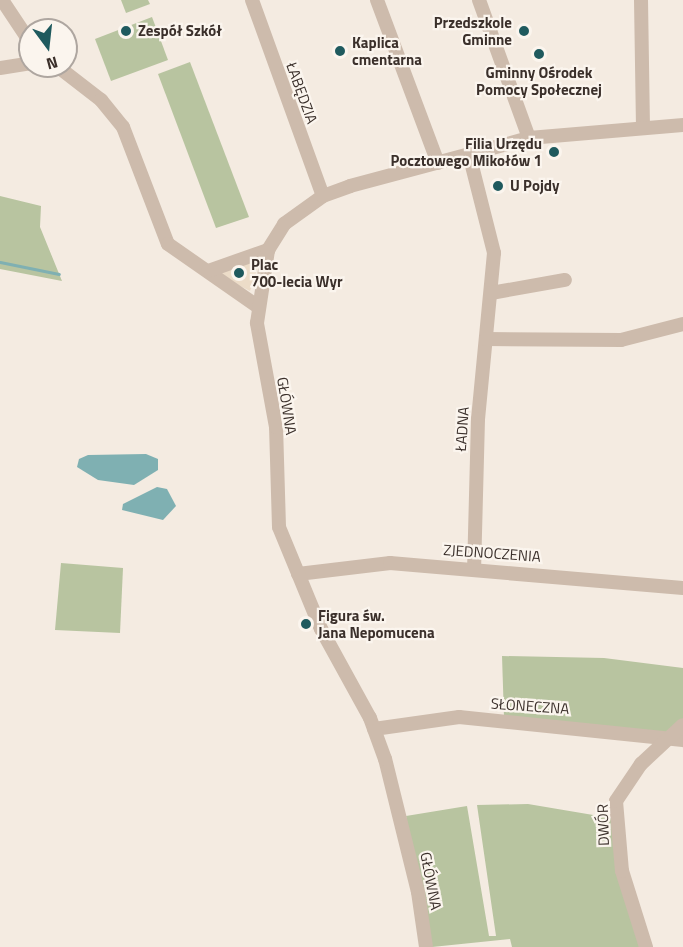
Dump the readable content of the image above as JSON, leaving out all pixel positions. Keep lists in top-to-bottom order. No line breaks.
{"streets":{"street":["ŁABĘDZIA","GŁÓWNA","ŁADNA","ZJEDNOCZENIA","SŁONECZNA","DWÓR"]},"crossings":[["ŁABĘDZIA","GŁÓWNA"],["GŁÓWNA","ŁADNA"],["GŁÓWNA","ZJEDNOCZENIA"],["GŁÓWNA","SŁONECZNA"],["ŁADNA","ZJEDNOCZENIA"],["SŁONECZNA","DWÓR"]],"places":["Zespół Szkół","Przedszkole Gminne","Kaplica cmentarna","Gminny Ośrodek Pomocy Społecznej","Filia Urzędu Pocztowego Mikołów 1","U Pojdy","Plac 700-lecia Wyr","Figura św. Jana Nepomucena"],"north":"bottom"}
